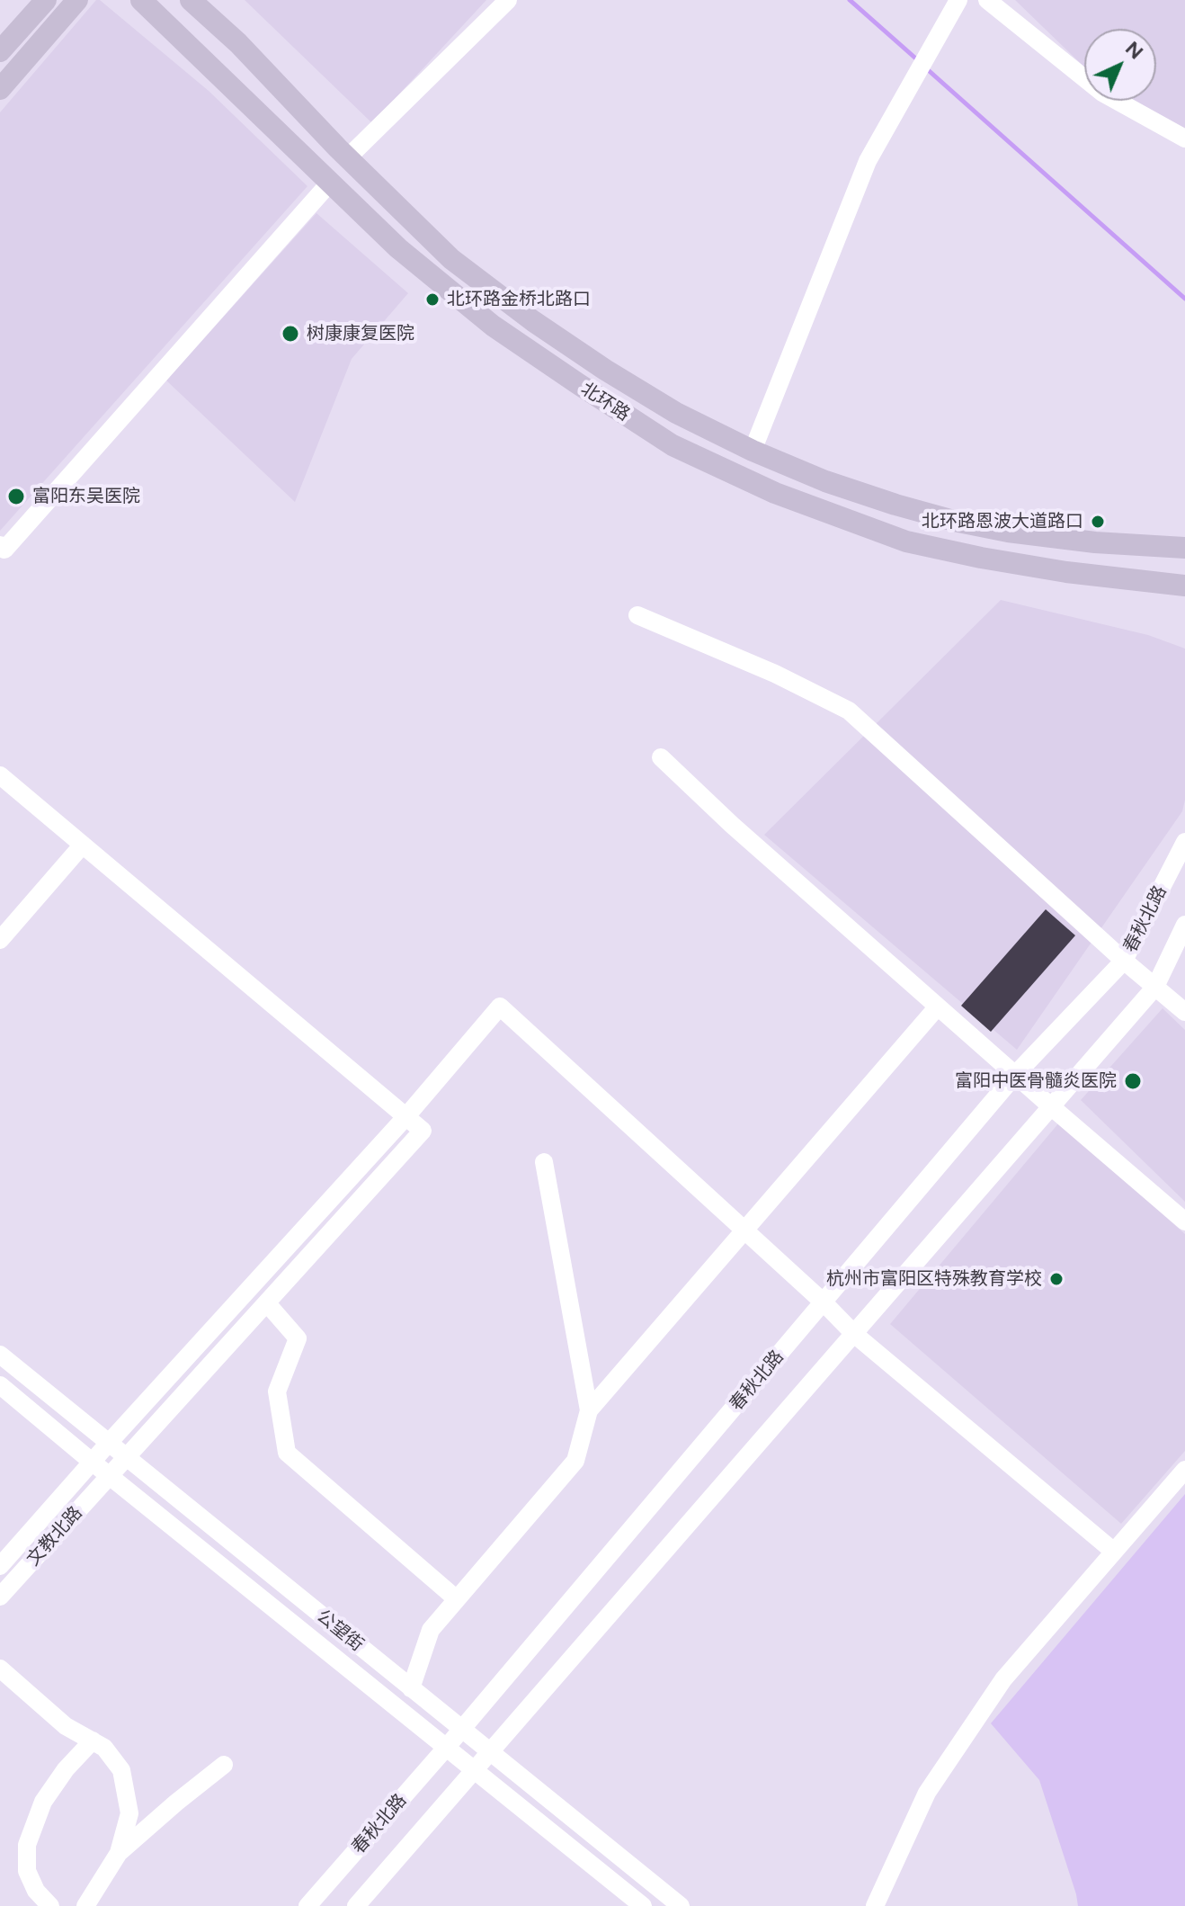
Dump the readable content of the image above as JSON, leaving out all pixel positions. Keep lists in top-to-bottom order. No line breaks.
{"streets":{"main road":["北环路"],"street":["春秋北路","文教北路","公望街"]},"crossings":[["春秋北路","公望街"],["文教北路","公望街"]],"places":["北环路金桥北路口","树康康复医院","富阳东吴医院","北环路恩波大道路口","富阳中医骨髓炎医院","杭州市富阳区特殊教育学校"],"north":"top right"}
